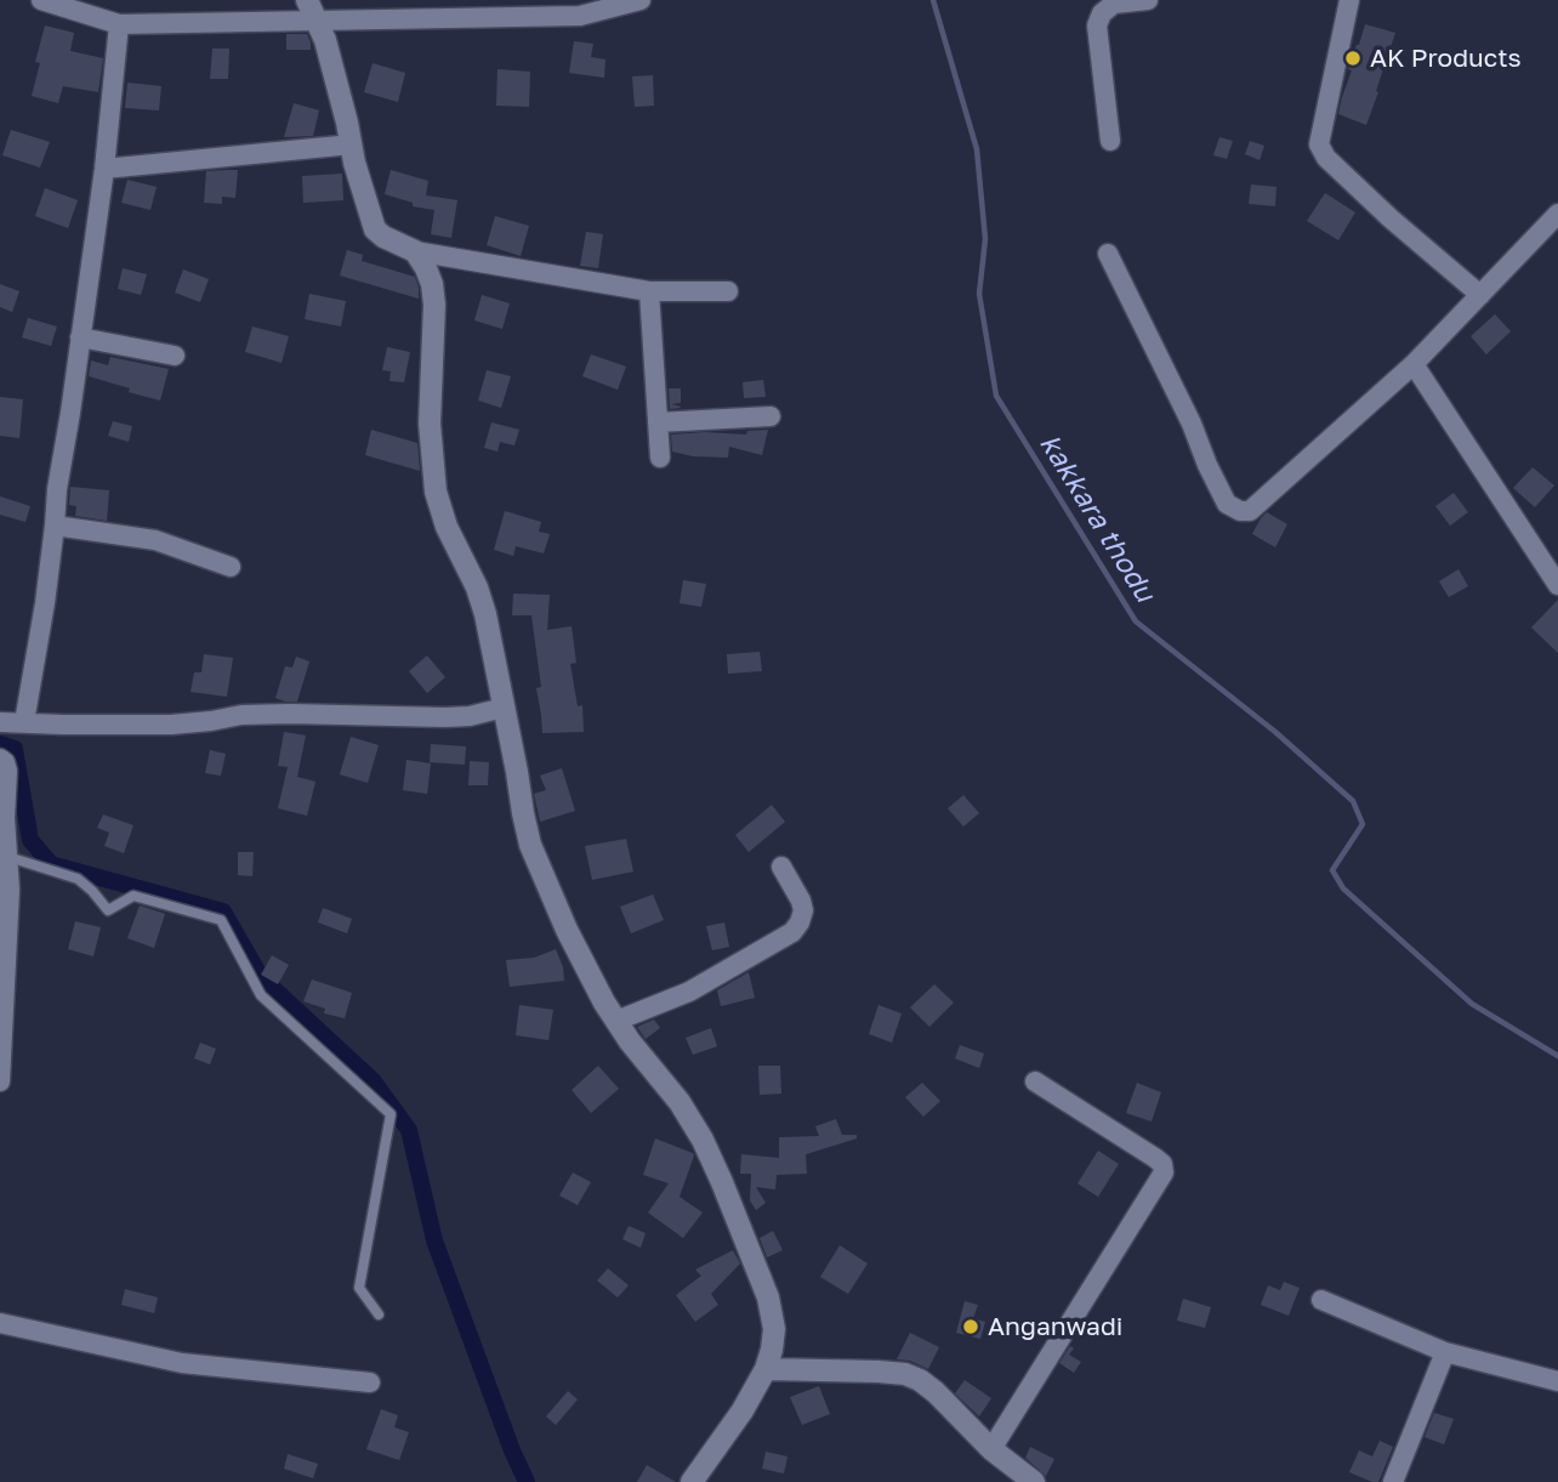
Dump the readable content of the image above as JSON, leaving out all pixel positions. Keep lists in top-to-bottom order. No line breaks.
{"water":["kakkara thodu"],"places":["AK Products","Anganwadi"]}
